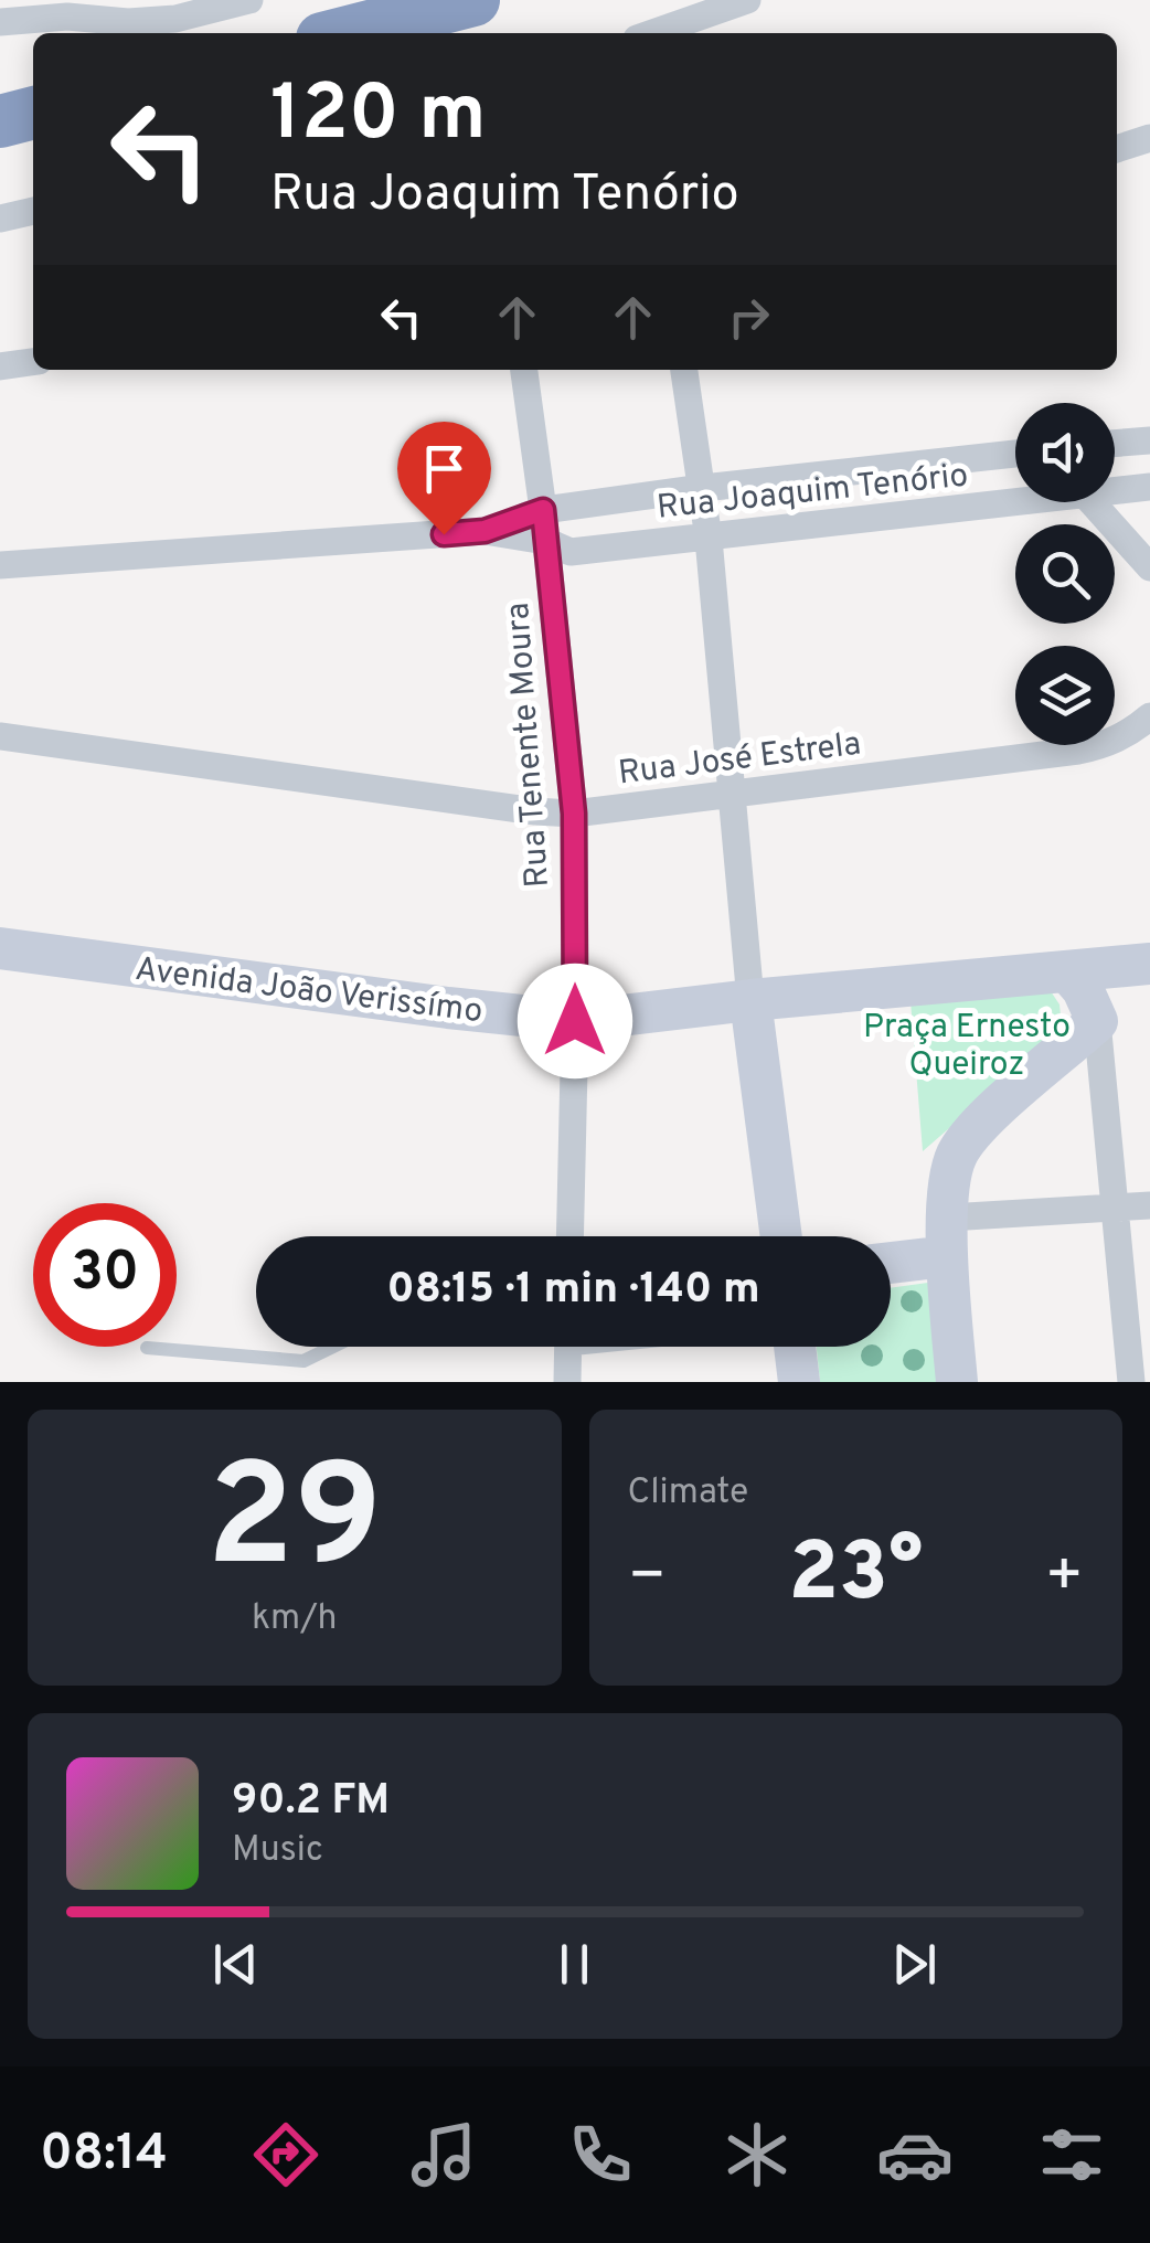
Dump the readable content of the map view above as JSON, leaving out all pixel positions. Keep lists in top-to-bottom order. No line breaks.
{"streets":{"street":["Rua Joaquim Tenório","Rua Tenente Moura","Rua José Estrela","Avenida João Verissímo"]},"crossings":[["Rua Joaquim Tenório","Rua Tenente Moura"],["Rua Tenente Moura","Rua José Estrela"],["Rua Tenente Moura","Avenida João Verissímo"]],"parks":["Praça Ernesto Queiroz"],"page":{"turn":["120 m","Rua Joaquim Tenório"],"limit":"30","trip":"08:15 · 1 min · 140 m","tile":[["29","km/h"],"Climate"],"heat":["−","23°","+"],"song":["90.2 FM","Music"],"tabs":"08:14"}}
